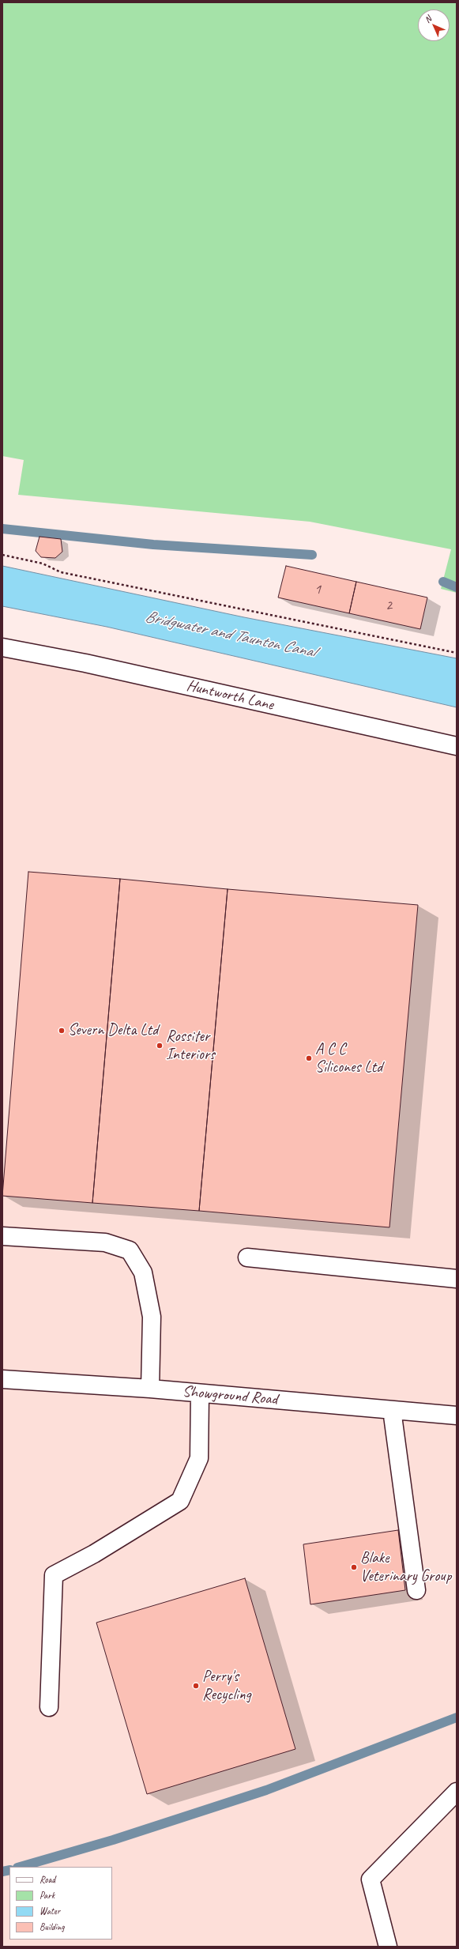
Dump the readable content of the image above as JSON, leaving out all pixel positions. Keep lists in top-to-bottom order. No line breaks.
{"streets":{"street":["Huntworth Lane","Showground Road"]},"water":["Bridgwater and Taunton Canal"],"places":["Severn Delta Ltd","Rossiter Interiors","A C C Silicones Ltd","Blake Veterinary Group","Perry's Recycling"],"house_numbers":["1","2"],"legend":["Road","Park","Water","Building"],"north":"top left"}
